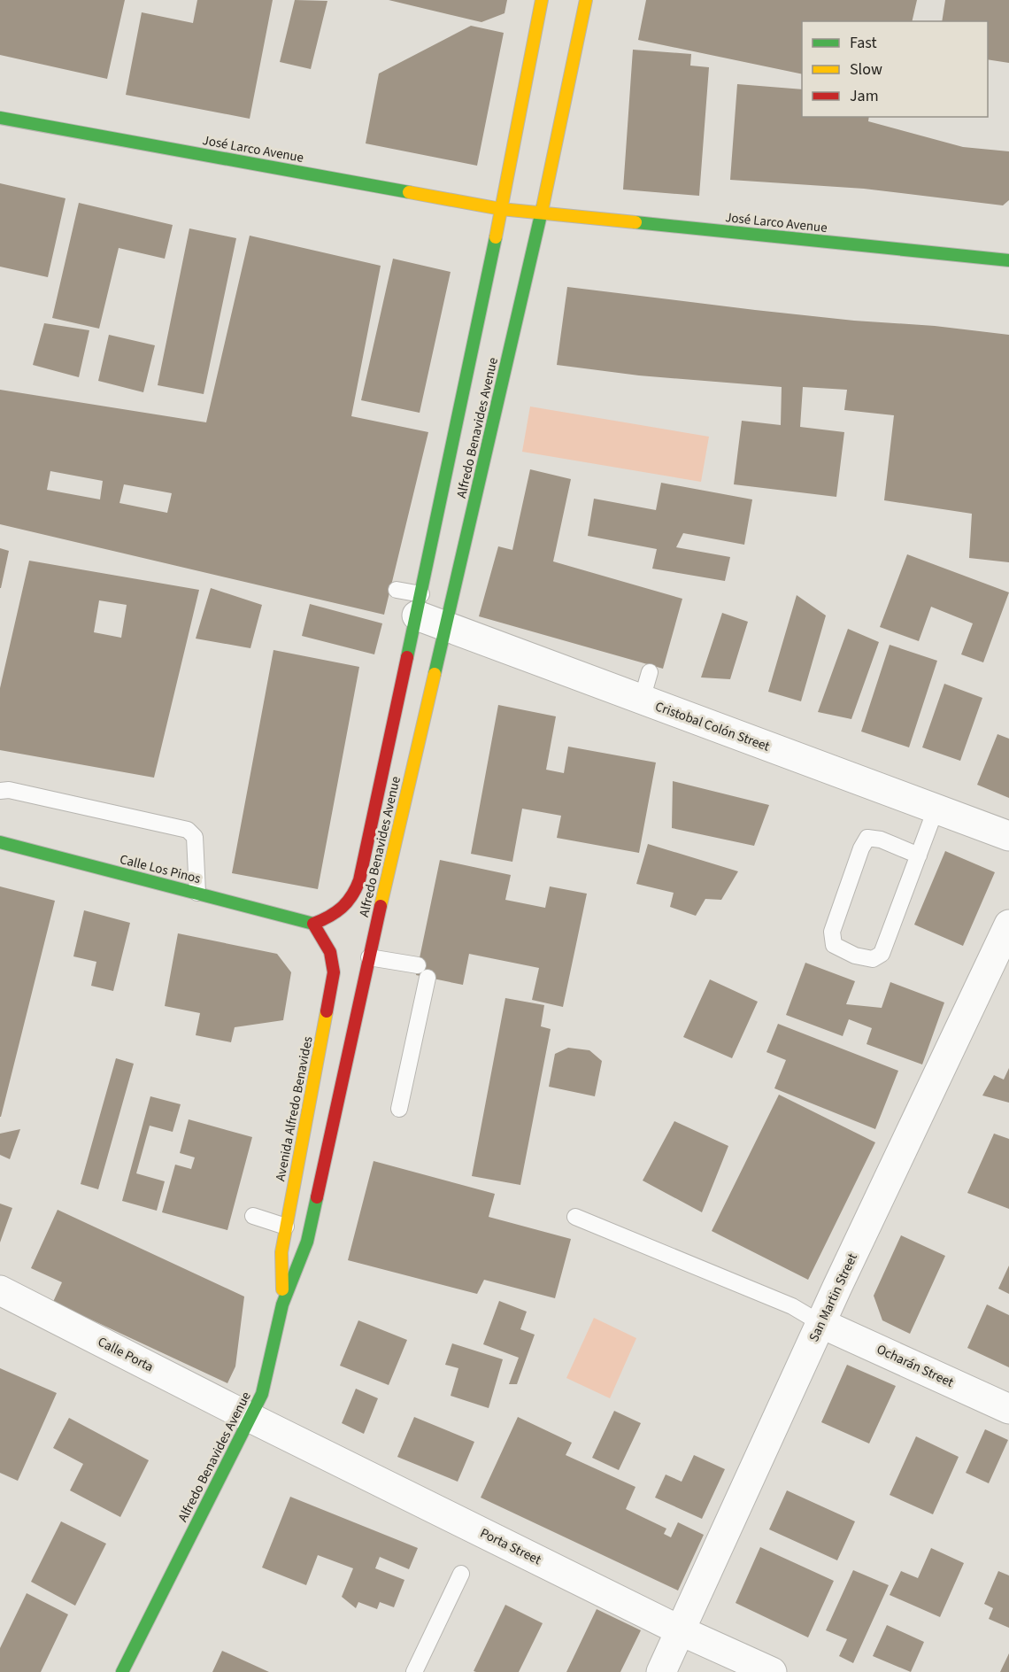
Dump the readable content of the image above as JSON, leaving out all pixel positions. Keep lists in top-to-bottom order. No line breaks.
{"streets":{"main road":["José Larco Avenue","Alfredo Benavides Avenue","Calle Los Pinos","Avenida Alfredo Benavides"],"street":["Cristobal Colón Street","San Martin Street","Calle Porta","Ocharán Street","Porta Street"]},"crossings":[["José Larco Avenue","Alfredo Benavides Avenue"],["Alfredo Benavides Avenue","Cristobal Colón Street"],["Alfredo Benavides Avenue","Calle Los Pinos"],["Alfredo Benavides Avenue","Avenida Alfredo Benavides"],["Alfredo Benavides Avenue","Calle Porta"],["Alfredo Benavides Avenue","Porta Street"],["Calle Los Pinos","Avenida Alfredo Benavides"],["San Martin Street","Ocharán Street"],["San Martin Street","Porta Street"],["Calle Porta","Porta Street"]],"legend":["Fast","Slow","Jam"]}
